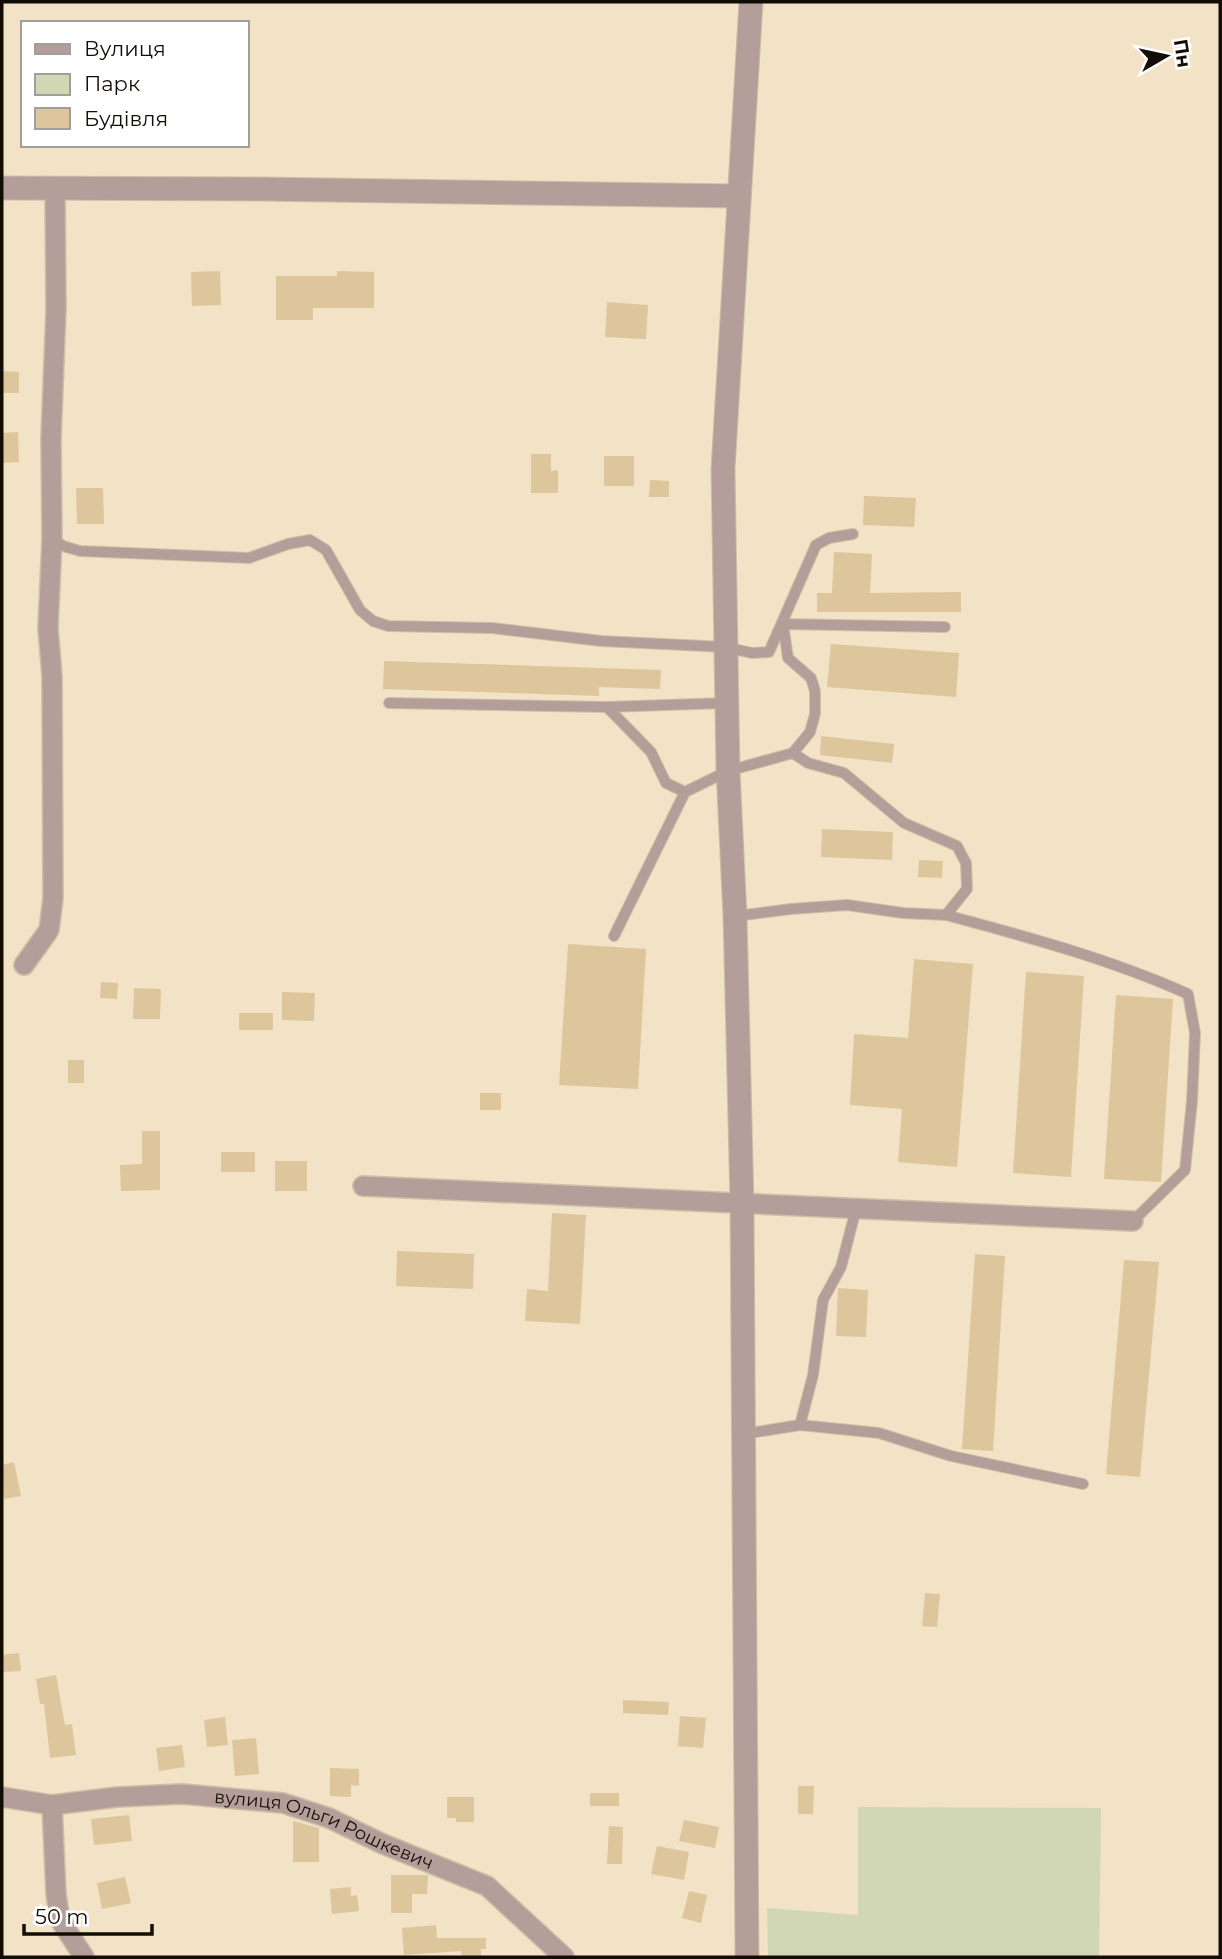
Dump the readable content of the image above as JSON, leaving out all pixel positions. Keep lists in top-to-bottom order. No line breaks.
{"streets":{"street":["вулиця Ольги Рошкевич"]},"legend":["Вулиця","Парк","Будівля"],"scale_bar":"50 m","north":"right"}
